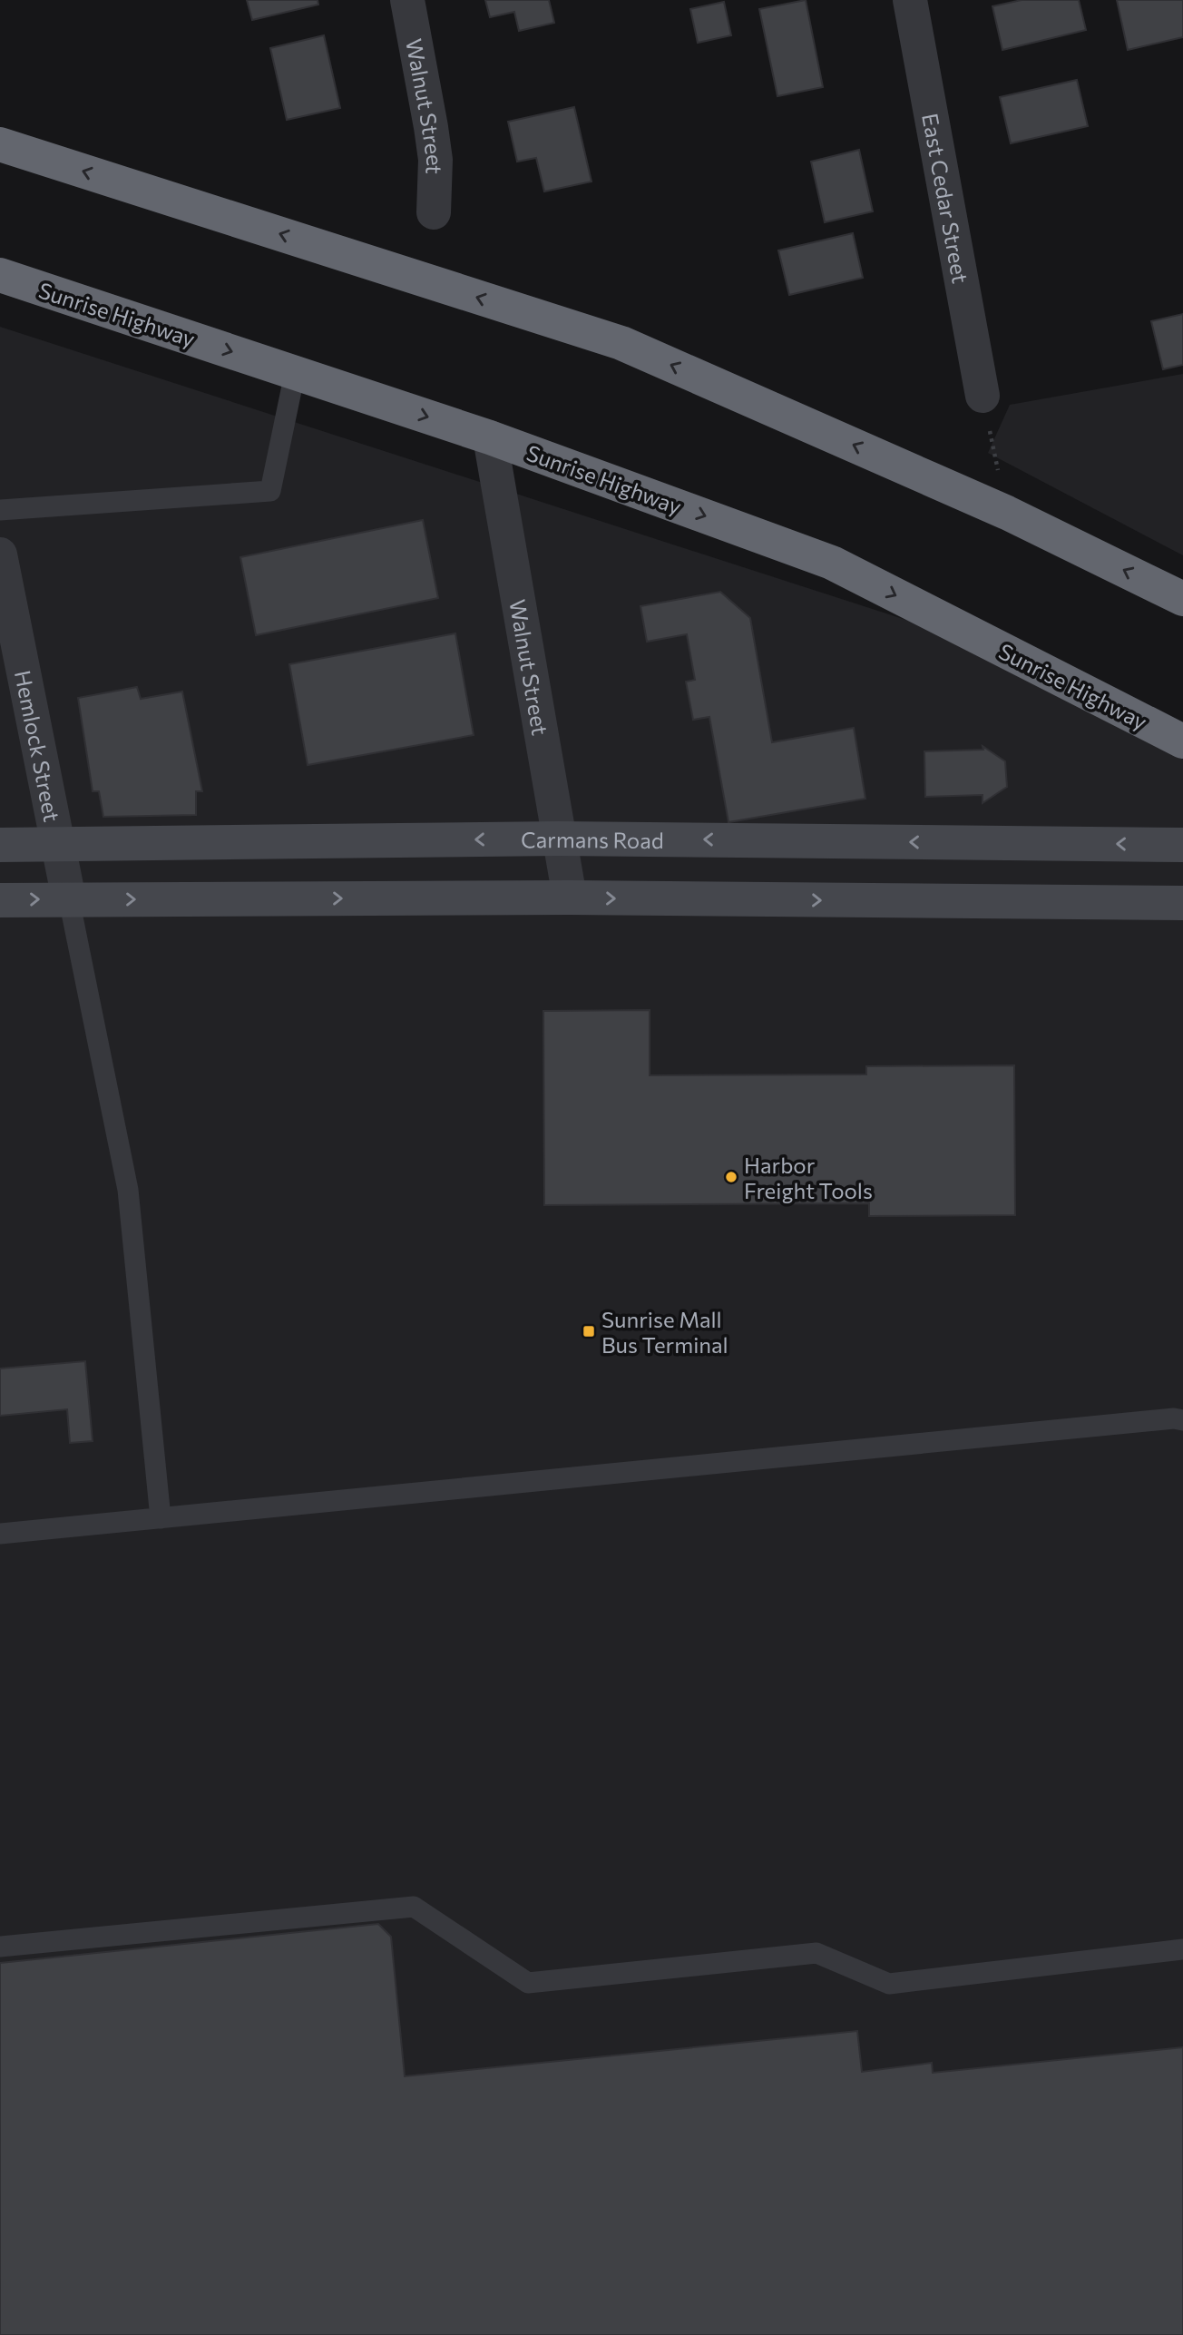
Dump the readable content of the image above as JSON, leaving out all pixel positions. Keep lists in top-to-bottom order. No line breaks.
{"streets":{"highway":["Sunrise Highway"],"street":["Walnut Street","East Cedar Street","Hemlock Street","Carmans Road"]},"crossings":[["Walnut Street","Sunrise Highway"],["Walnut Street","Carmans Road"],["Hemlock Street","Carmans Road"]],"places":{"other":["Harbor Freight Tools"],"transit":["Sunrise Mall Bus Terminal"]}}
